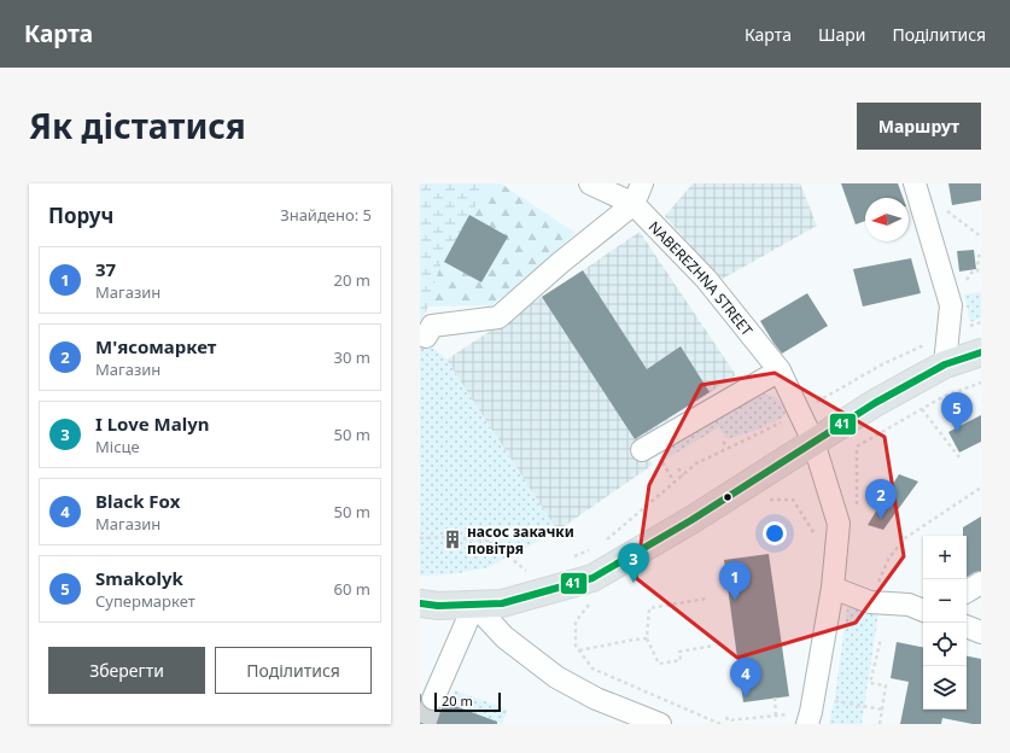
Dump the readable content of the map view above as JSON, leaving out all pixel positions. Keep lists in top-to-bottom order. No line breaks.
{"streets":{"street":["NABEREZHNA STREET"]},"places":{"building":["насос закачки повітря"]},"lines":["transit line 41"],"scale_bar":"20 m","north":"left","page":{"header":"Карта","nav":["Карта","Шари","Поділитися"],"title":"Як дістатися","buttons":["Маршрут",["Зберегти","Поділитися"]],"heading":["Поруч","Знайдено: 5"],"list":[{"mark":"1","name":"37","note":"Магазин","value":"20 m"},{"mark":"2","name":"М'ясомаркет","note":"Магазин","value":"30 m"},{"mark":"3","name":"I Love Malyn","note":"Місце","value":"50 m"},{"mark":"4","name":"Black Fox","note":"Магазин","value":"50 m"},{"mark":"5","name":"Smakolyk","note":"Супермаркет","value":"60 m"}],"pins":["5","2","3","1","4"],"map_buttons":["+","−"],"scale":"20 m"}}
